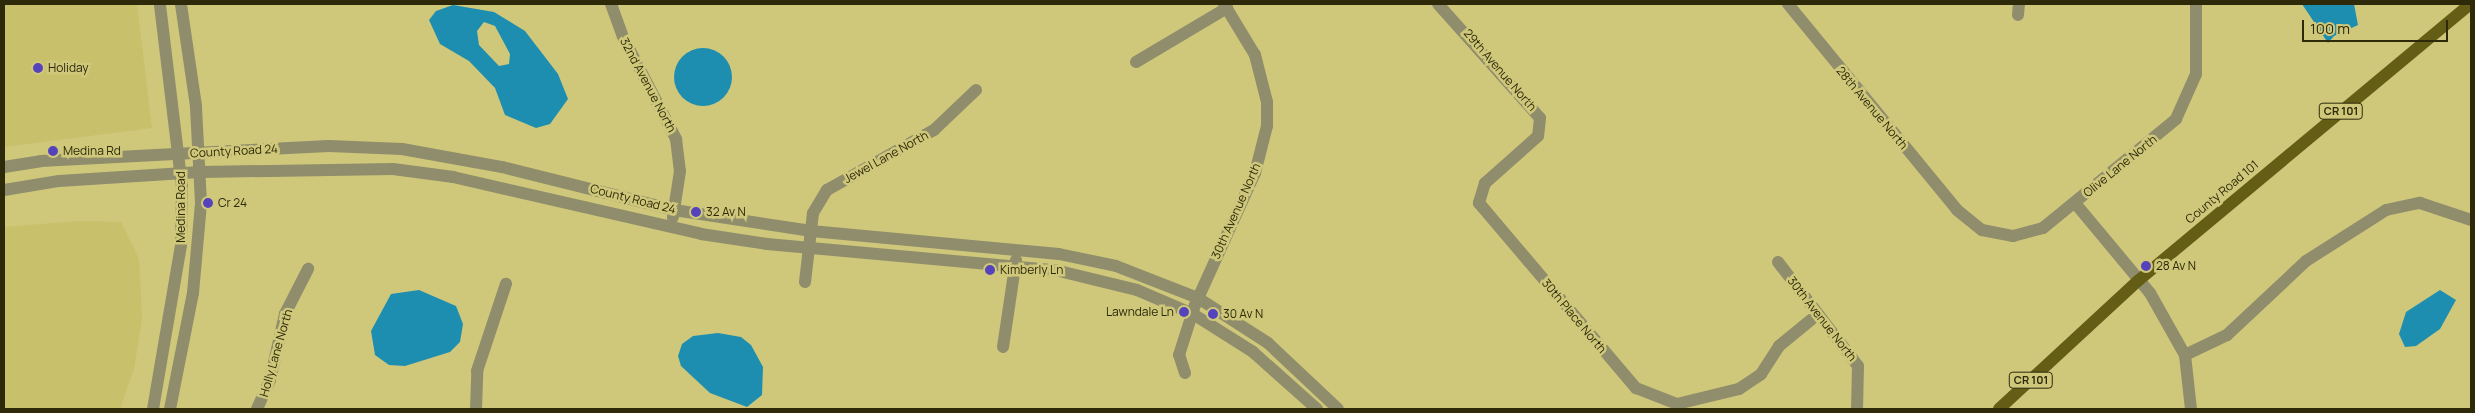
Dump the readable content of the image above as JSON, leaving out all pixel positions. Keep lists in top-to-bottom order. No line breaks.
{"streets":{"main road":["CR 101","County Road 101"],"street":["29th Avenue North","32nd Avenue North","28th Avenue North","County Road 24","Jewel Lane North","Olive Lane North","Medina Road","30th Avenue North","30th Place North","Holly Lane North"]},"crossings":[["29th Avenue North","30th Place North"],["32nd Avenue North","County Road 24"],["28th Avenue North","Olive Lane North"],["County Road 24","Jewel Lane North"],["County Road 24","Medina Road"],["County Road 24","30th Avenue North"]],"places":["Holiday","Medina Rd","Cr 24","32 Av N","28 Av N","Kimberly Ln","Lawndale Ln","30 Av N"],"scale_bar":"100 m"}
